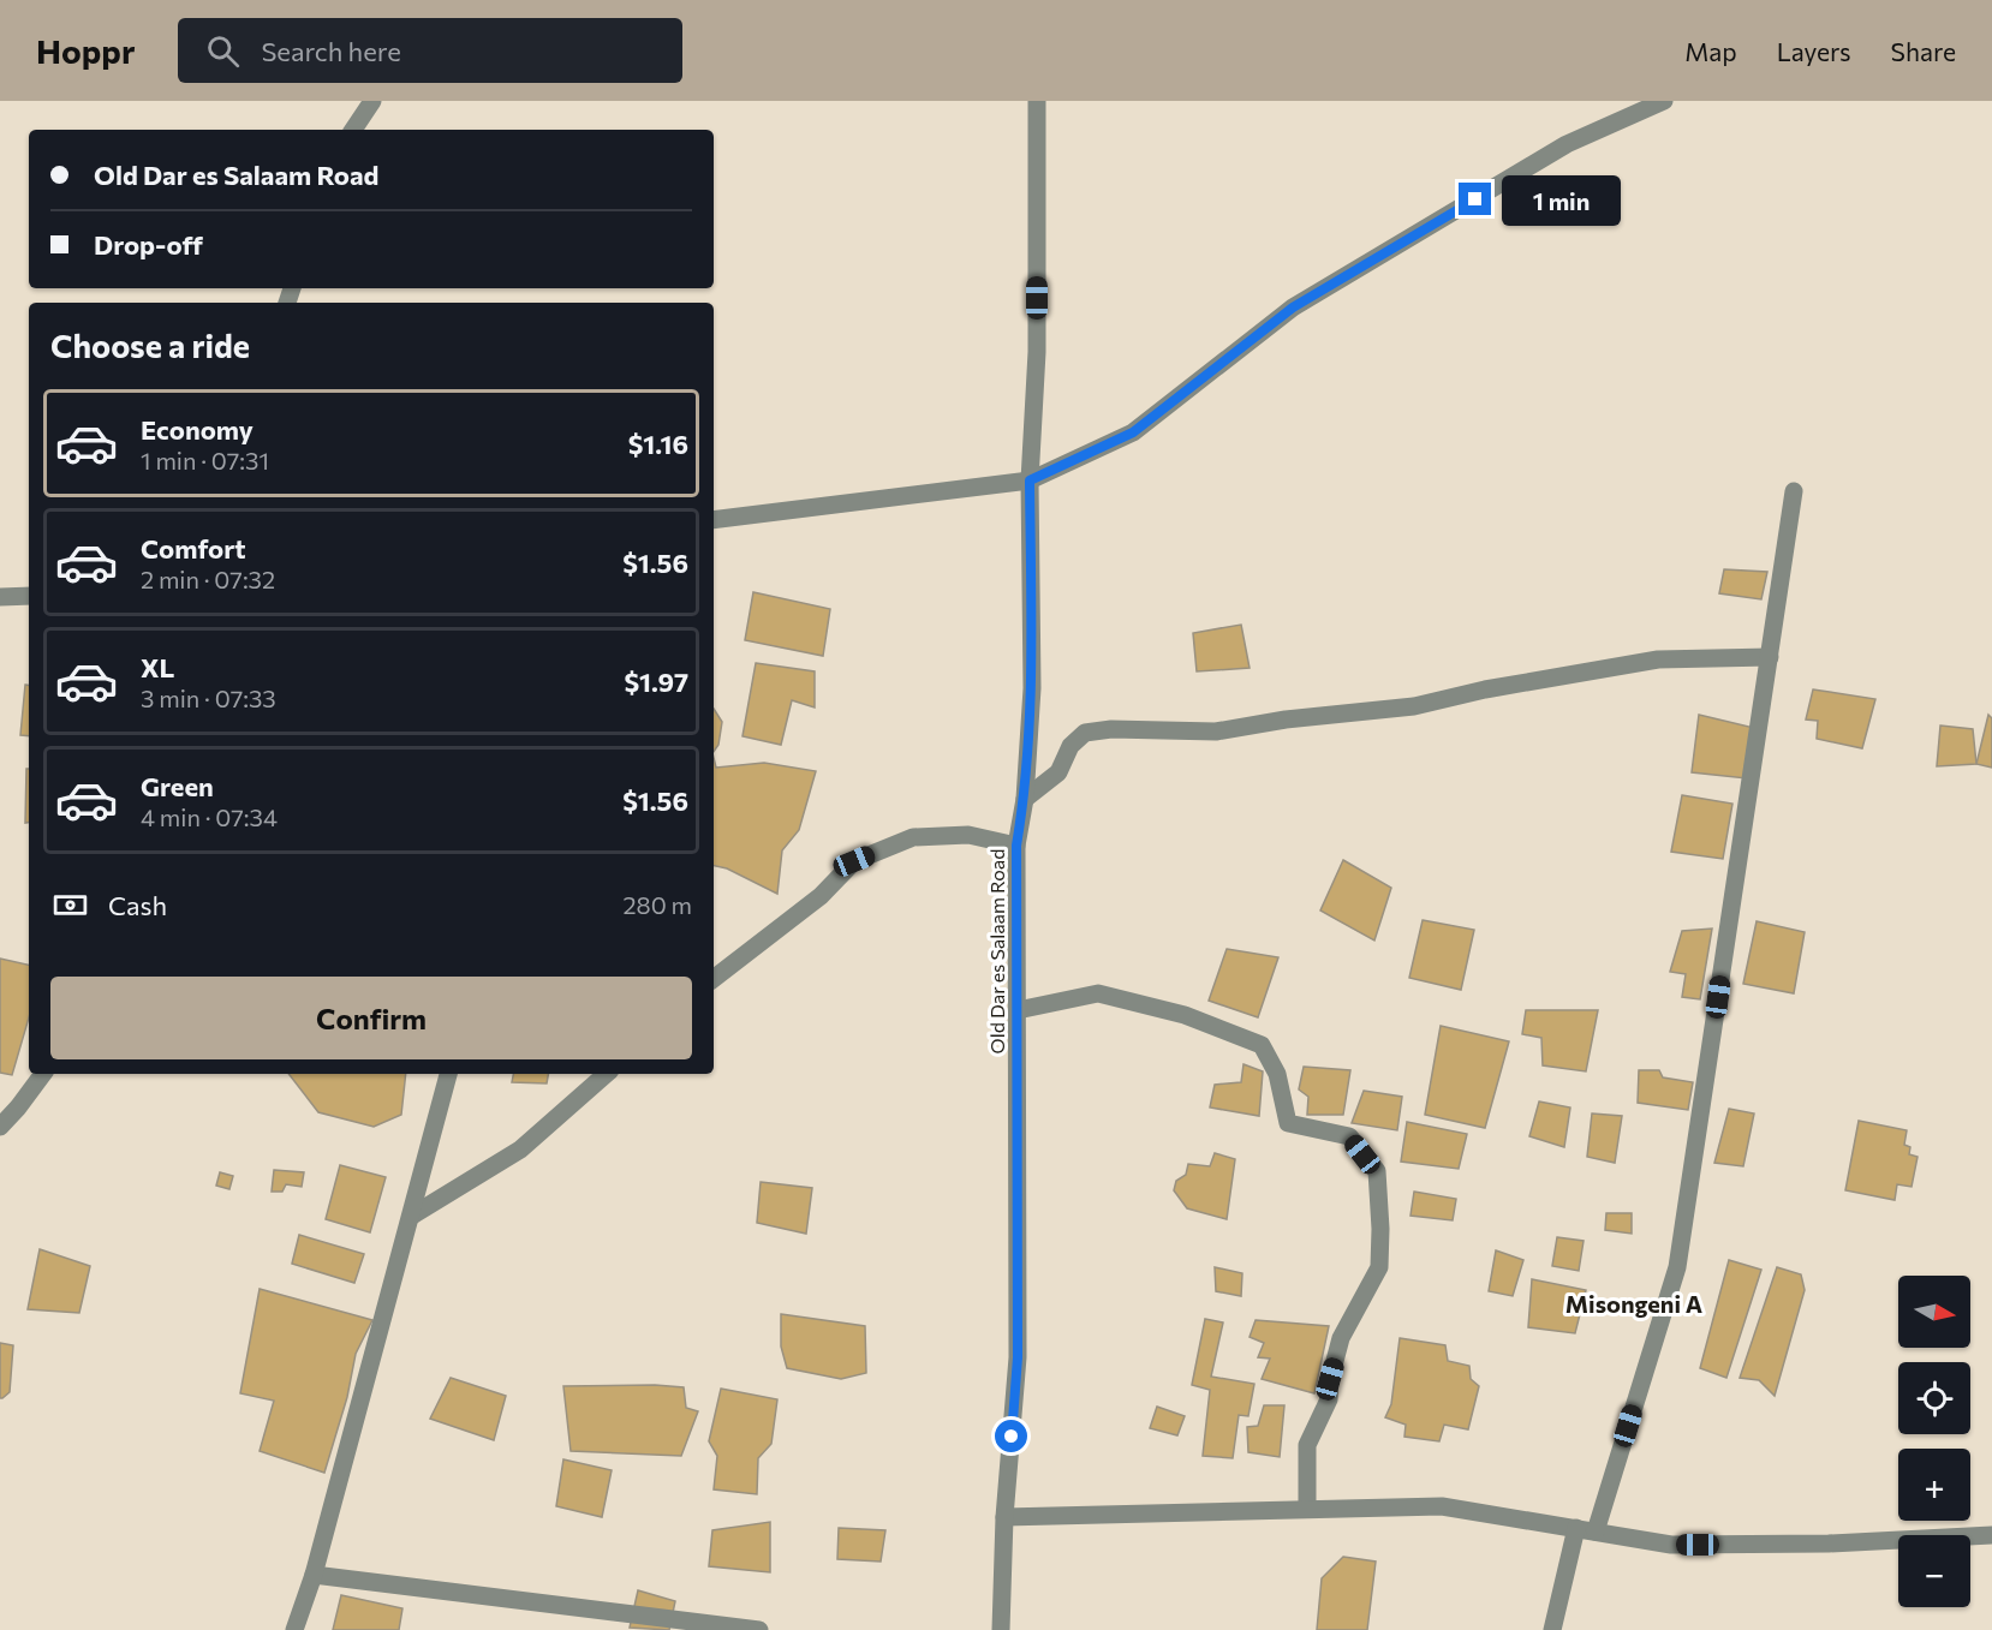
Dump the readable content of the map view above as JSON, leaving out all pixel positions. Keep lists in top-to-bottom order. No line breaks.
{"streets":{"street":["Old Dar es Salaam Road"]},"districts":["Misongeni A"],"north":"right","page":{"header":"Hoppr","search":"Search here","nav":["Map","Layers","Share"],"banner":["Old Dar es Salaam Road","Drop-off"],"bubble":"1 min","heading":"Choose a ride","list":[{"name":"Economy","note":"1 min · 07:31","value":"$1.16"},{"name":"Comfort","note":"2 min · 07:32","value":"$1.56"},{"name":"XL","note":"3 min · 07:33","value":"$1.97"},{"name":"Green","note":"4 min · 07:34","value":"$1.56"}],"pay":["Cash","280 m"],"buttons":"Confirm","map_buttons":["+","−"]}}
